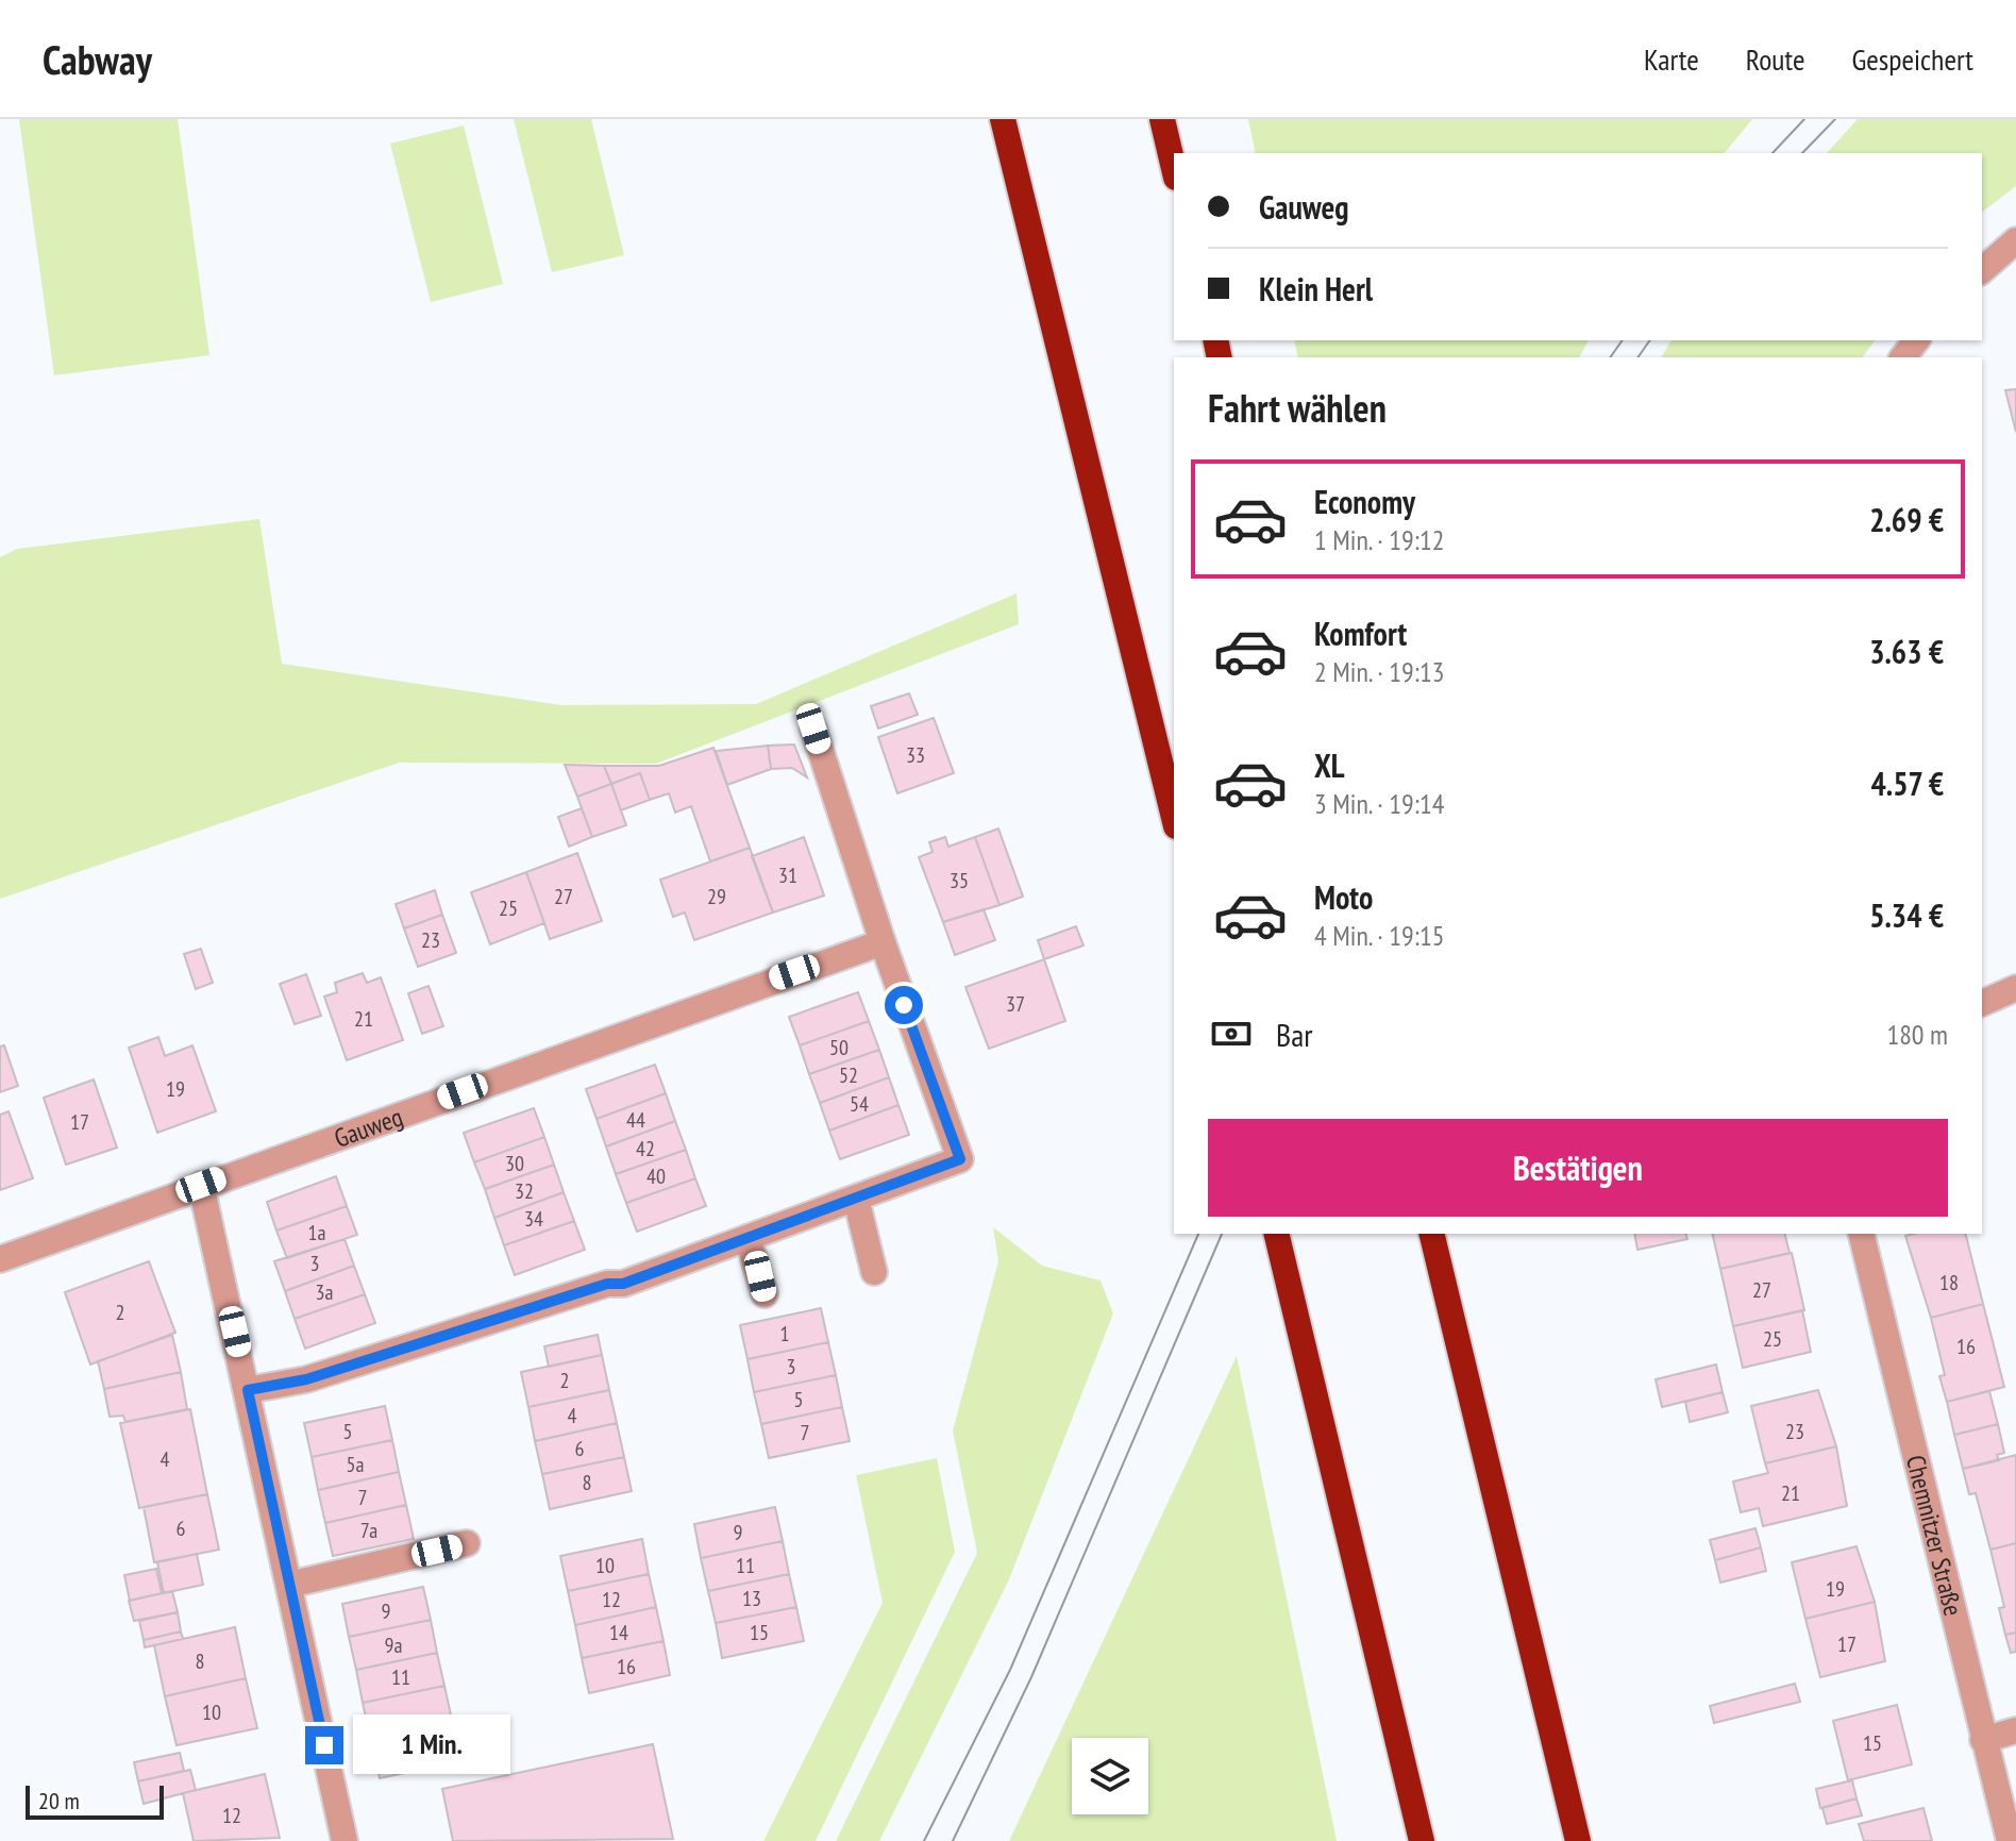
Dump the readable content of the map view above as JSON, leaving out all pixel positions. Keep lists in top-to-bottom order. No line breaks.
{"streets":{"street":["Gauweg","Chemnitzer Straße"]},"house_numbers":["33","31","35","27","29","25","23","37","21","50","52","19","54","44","17","42","30","40","32","34","1a","3","18","27","3a","2","1","25","16","3","2","5","4","5","23","7","6","4","5a","8","21","7","6","7a","9","10","11","19","13","12","9","14","15","17","9a","8","16","11","10","15","12"],"scale_bar":"20 m","page":{"header":"Cabway","nav":["Karte","Route","Gespeichert"],"banner":["Gauweg","Klein Herl"],"heading":"Fahrt wählen","list":[{"name":"Economy","note":"1 Min. · 19:12","value":"2.69 €"},{"name":"Komfort","note":"2 Min. · 19:13","value":"3.63 €"},{"name":"XL","note":"3 Min. · 19:14","value":"4.57 €"},{"name":"Moto","note":"4 Min. · 19:15","value":"5.34 €"}],"pay":["Bar","180 m"],"buttons":"Bestätigen","bubble":"1 Min.","scale":"20 m"}}
